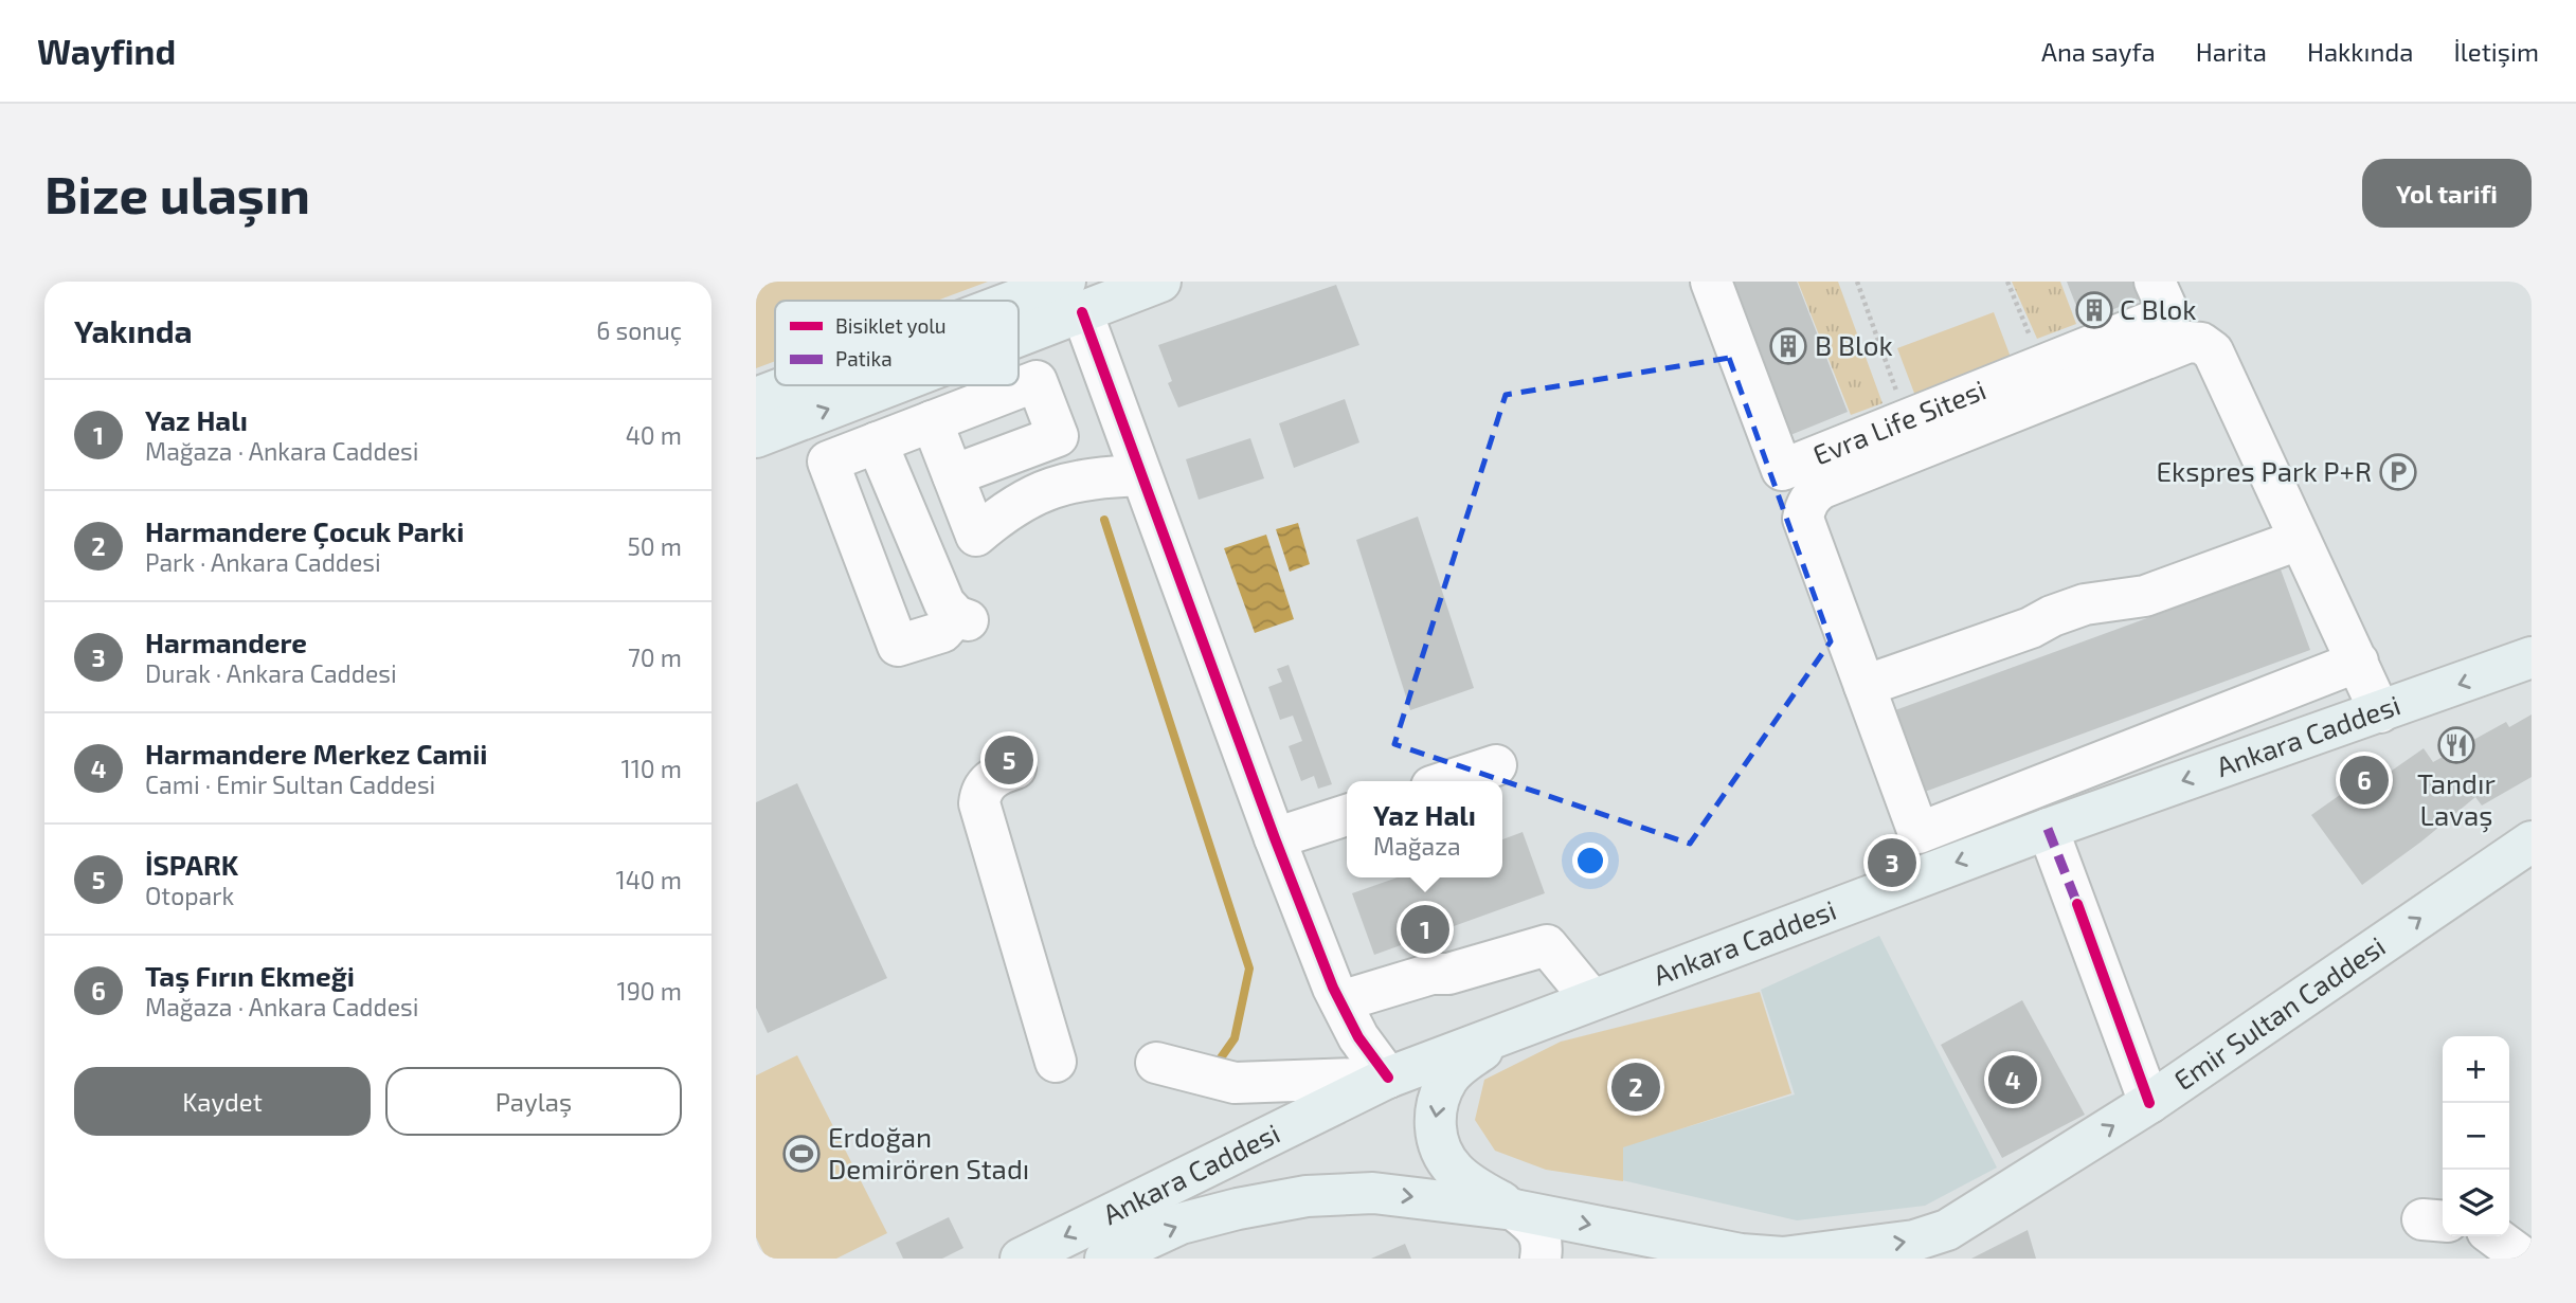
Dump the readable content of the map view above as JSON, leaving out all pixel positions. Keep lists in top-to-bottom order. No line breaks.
{"streets":{"main road":["Ankara Caddesi","Emir Sultan Caddesi"],"street":["Evra Life Sitesi"]},"crossings":[["Ankara Caddesi","Emir Sultan Caddesi"]],"one_way":["Emir Sultan Caddesi"],"places":{"building":["C Blok","B Blok"],"parking":["Ekspres Park P+R"],"restaurant":["Tandır Lavaş"],"sports":["Erdoğan Demirören Stadı"]},"legend":["Bisiklet yolu","Patika"],"page":{"header":"Wayfind","nav":["Ana sayfa","Harita","Hakkında","İletişim"],"buttons":["Yol tarifi",["Kaydet","Paylaş"]],"title":"Bize ulaşın","heading":["Yakında","6 sonuç"],"list":[{"mark":"1","name":"Yaz Halı","note":"Mağaza · Ankara Caddesi","value":"40 m"},{"mark":"2","name":"Harmandere Çocuk Parki","note":"Park · Ankara Caddesi","value":"50 m"},{"mark":"3","name":"Harmandere","note":"Durak · Ankara Caddesi","value":"70 m"},{"mark":"4","name":"Harmandere Merkez Camii","note":"Cami · Emir Sultan Caddesi","value":"110 m"},{"mark":"5","name":"İSPARK","note":"Otopark","value":"140 m"},{"mark":"6","name":"Taş Fırın Ekmeği","note":"Mağaza · Ankara Caddesi","value":"190 m"}],"pins":["5","6","3","1","4","2"],"popup":["Yaz Halı","Mağaza"],"map_buttons":["+","−"]}}
